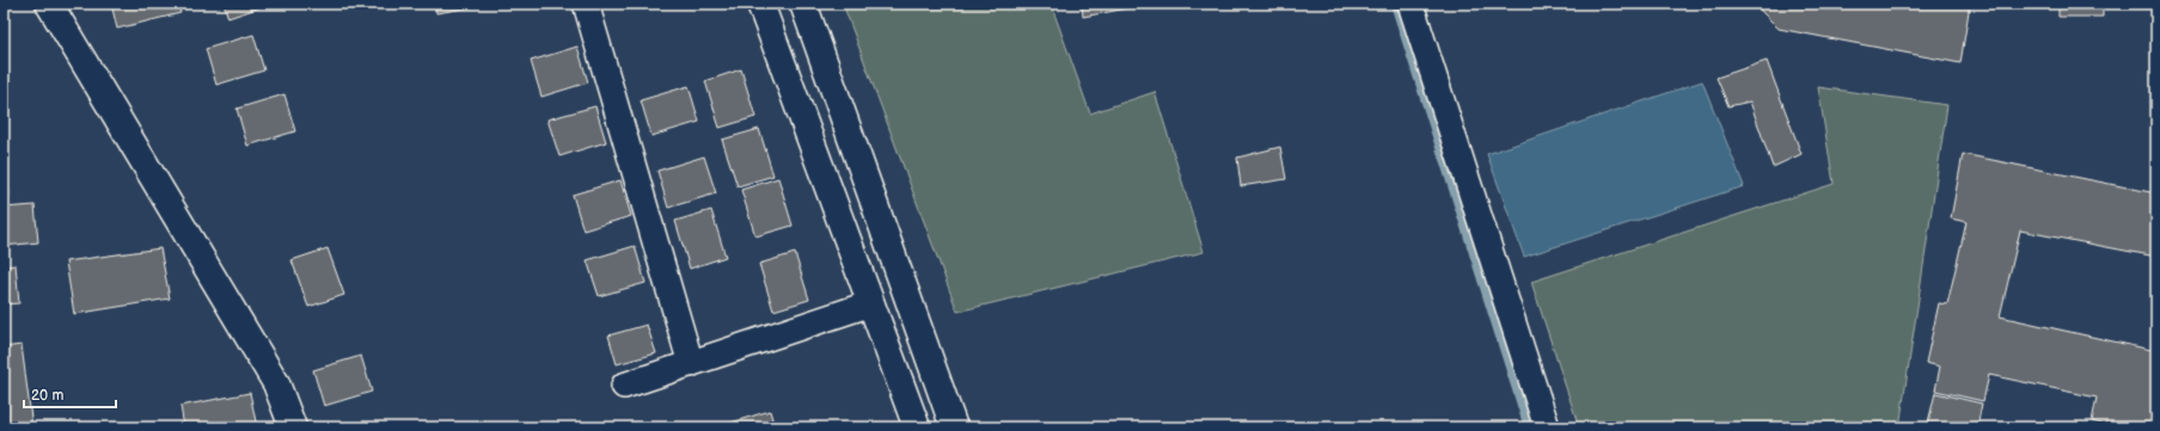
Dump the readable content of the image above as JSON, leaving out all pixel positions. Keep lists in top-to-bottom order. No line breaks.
{"scale_bar":"20 m"}
